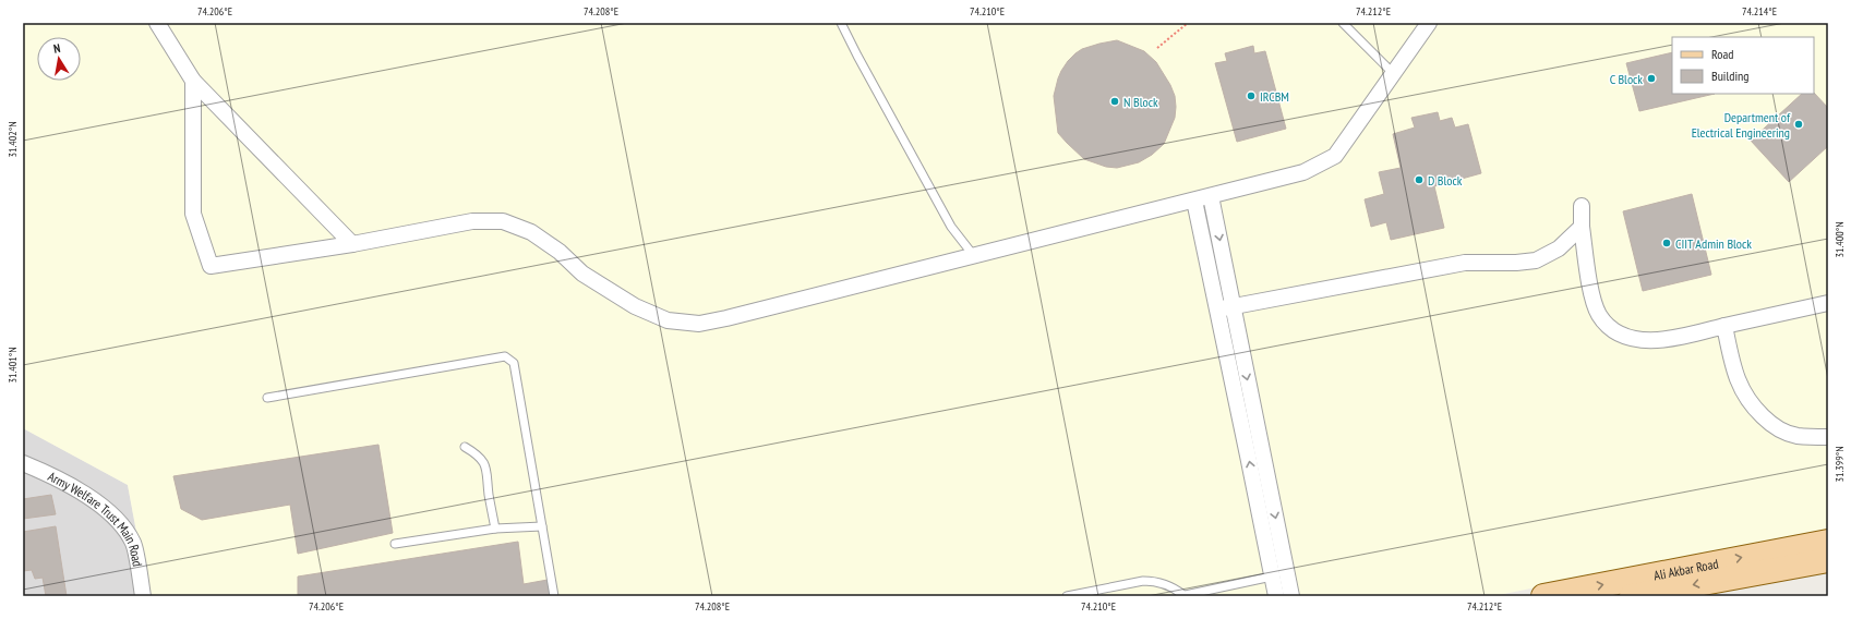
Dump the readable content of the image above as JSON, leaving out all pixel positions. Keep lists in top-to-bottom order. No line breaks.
{"streets":{"main road":["Ali Akbar Road"],"street":["Army Welfare Trust Main Road"]},"places":["C Block","IRCBM","N Block","Department of Electrical Engineering","D Block","CIIT Admin Block"],"legend":["Road","Building"],"north":"top","coordinates":["74.206°E","74.208°E","74.210°E","74.212°E","74.214°E","31.402°N","31.400°N","31.401°N","31.399°N"]}
